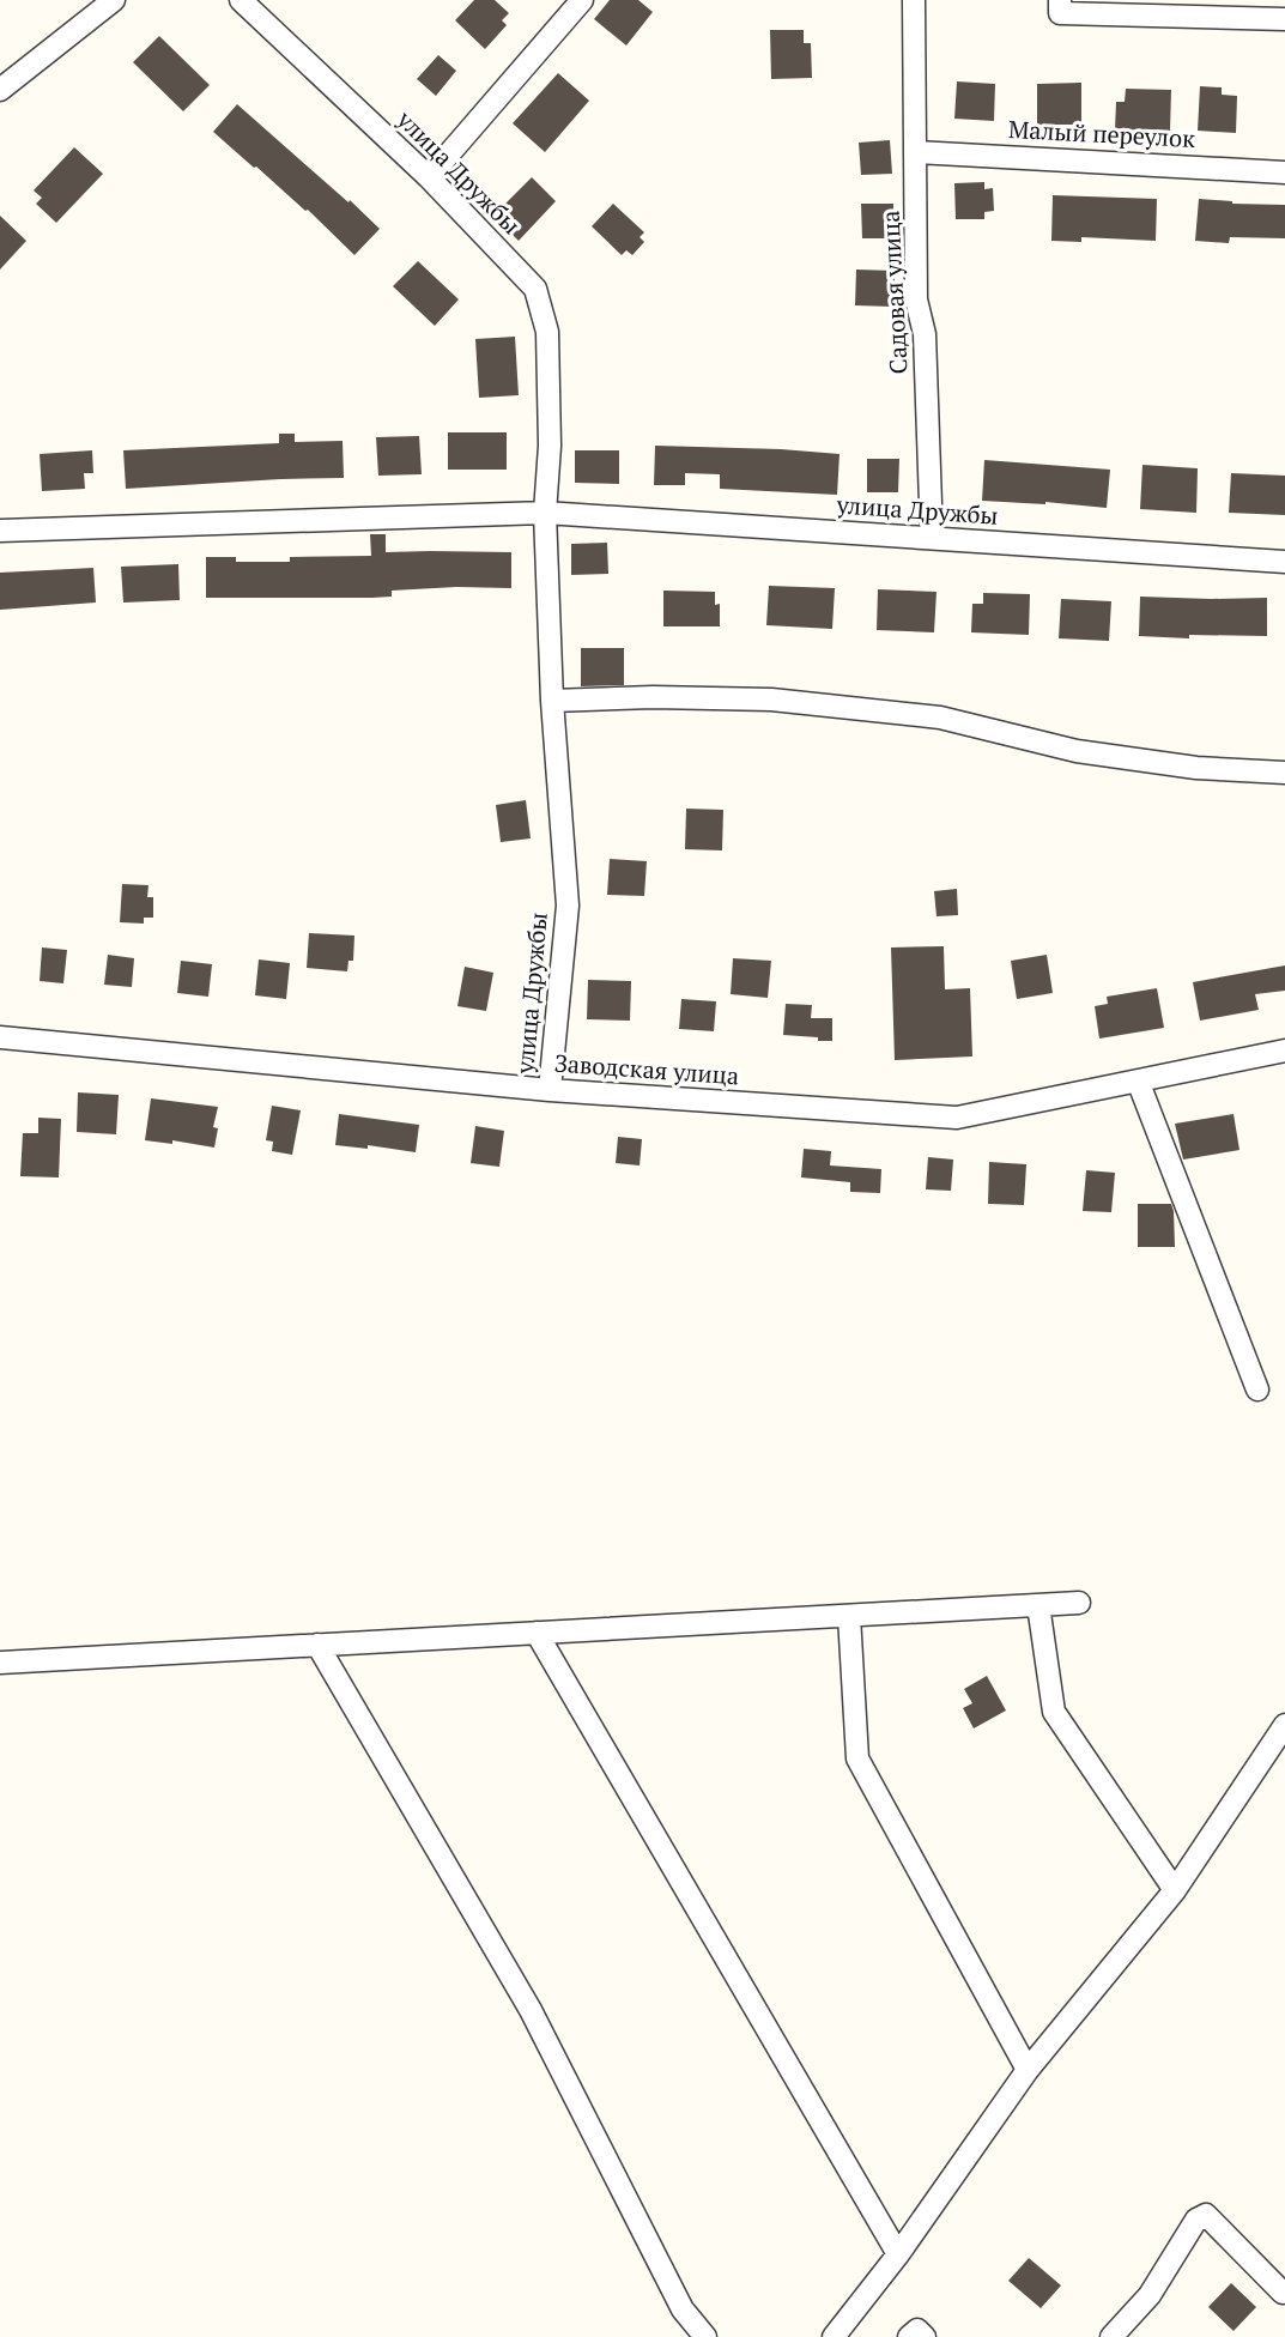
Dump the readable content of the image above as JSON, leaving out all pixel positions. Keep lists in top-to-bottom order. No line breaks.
{"streets":{"street":["Малый переулок","улица Дружбы","Садовая улица","Заводская улица"]},"crossings":[["Малый переулок","Садовая улица"],["улица Дружбы","Садовая улица"],["улица Дружбы","Заводская улица"]]}
